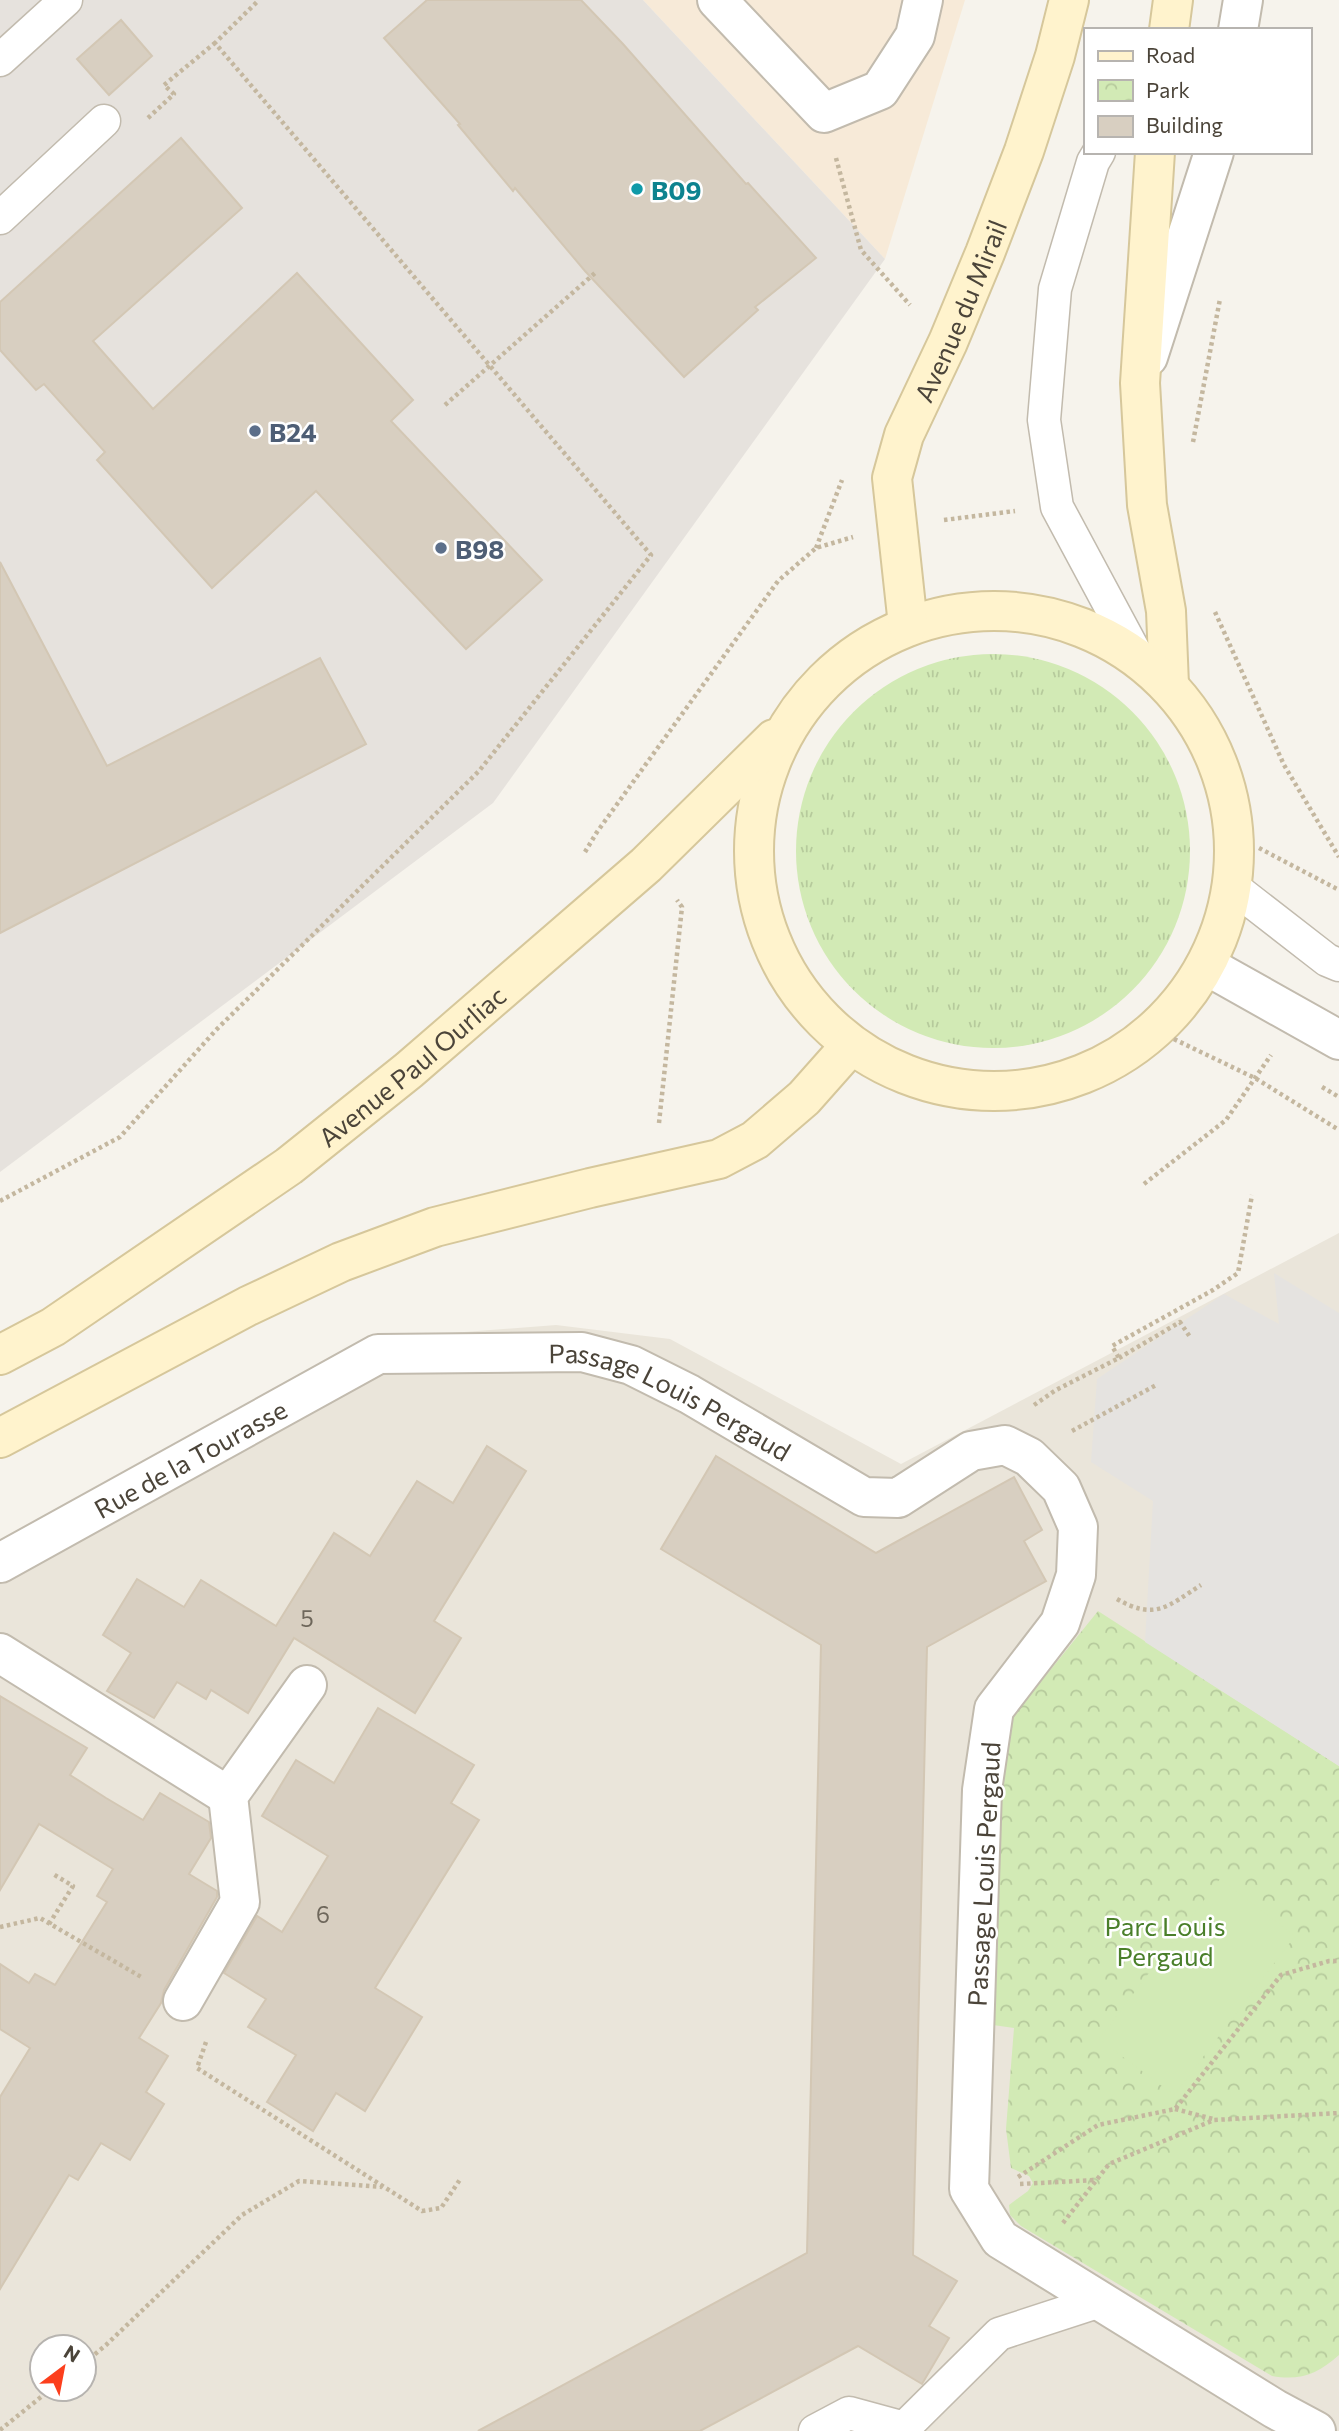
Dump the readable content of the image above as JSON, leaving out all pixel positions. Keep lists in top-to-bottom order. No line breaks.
{"streets":{"main road":["Avenue du Mirail","Avenue Paul Ourliac"],"street":["Passage Louis Pergaud","Rue de la Tourasse"]},"crossings":[["Passage Louis Pergaud","Rue de la Tourasse"]],"parks":["Parc Louis Pergaud"],"places":["B09","B24","B98"],"house_numbers":["5","6"],"legend":["Road","Park","Building"],"north":"top right"}
